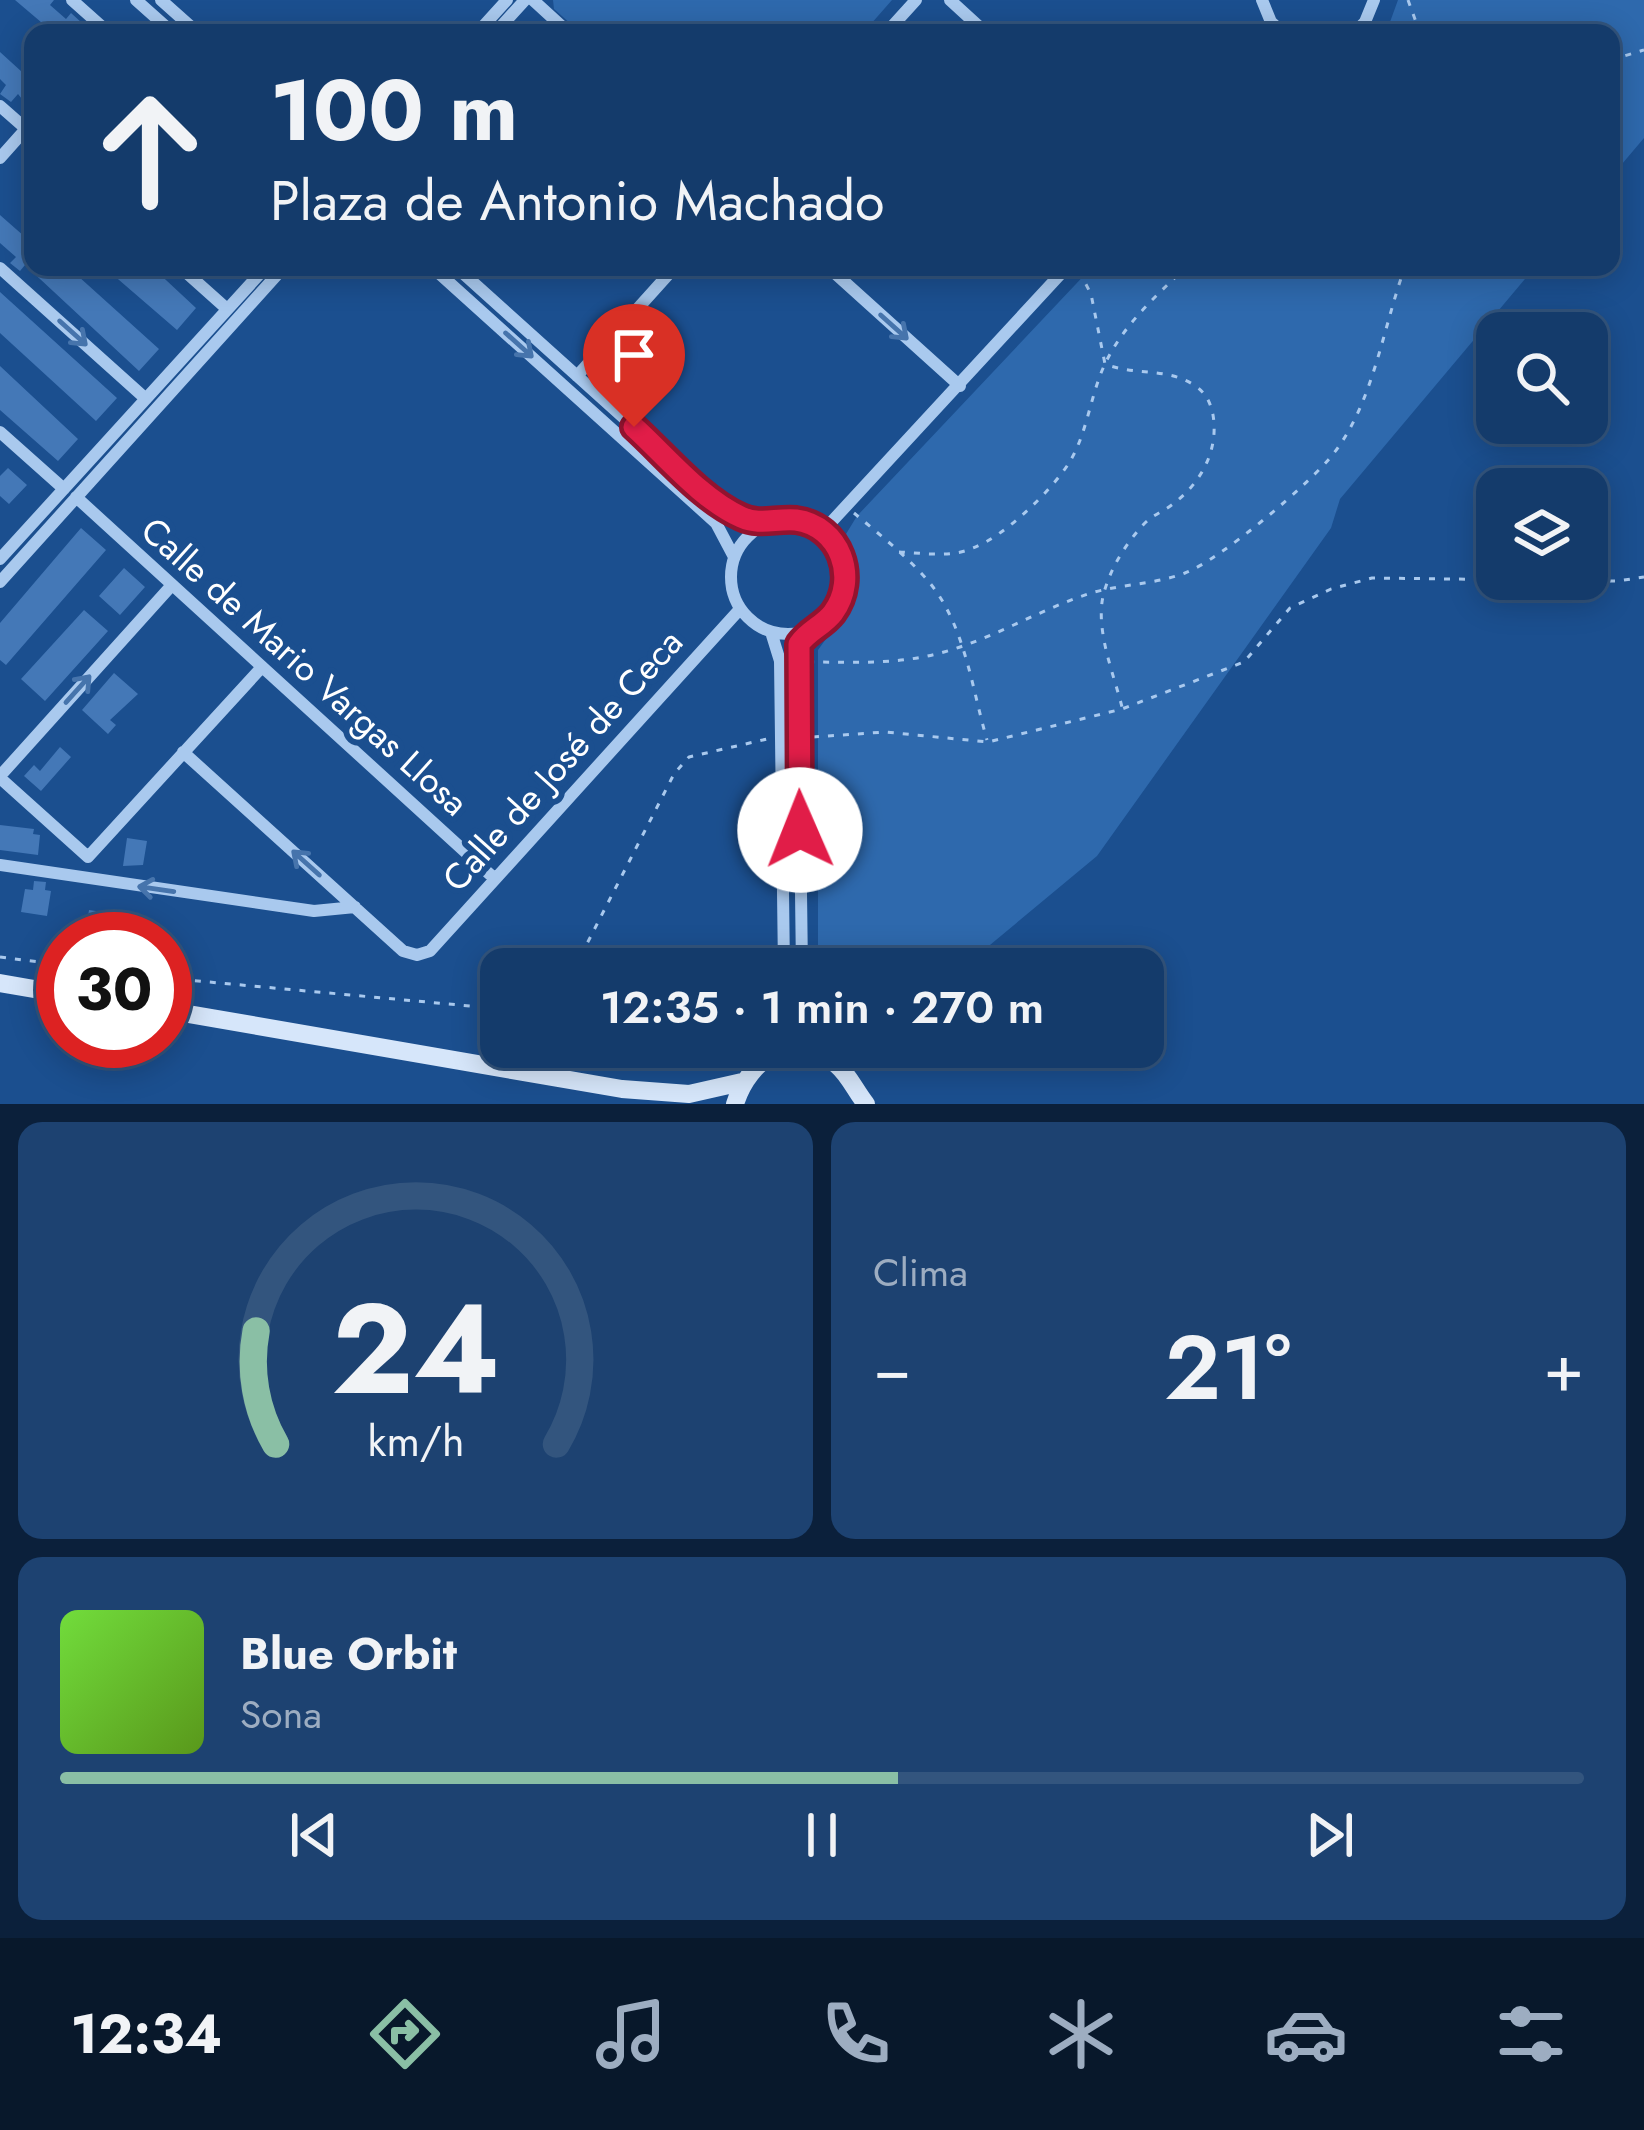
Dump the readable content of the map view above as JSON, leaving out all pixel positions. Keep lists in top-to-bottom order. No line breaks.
{"streets":{"street":["Calle de Mario Vargas Llosa","Calle de José de Ceca"]},"crossings":[["Calle de Mario Vargas Llosa","Calle de José de Ceca"]],"page":{"turn":["100 m","Plaza de Antonio Machado"],"limit":"30","trip":"12:35 · 1 min · 270 m","tile":"Clima","heat":["−","21°","+"],"song":["Blue Orbit","Sona"],"tabs":"12:34","gauge":["24","km/h"]}}
